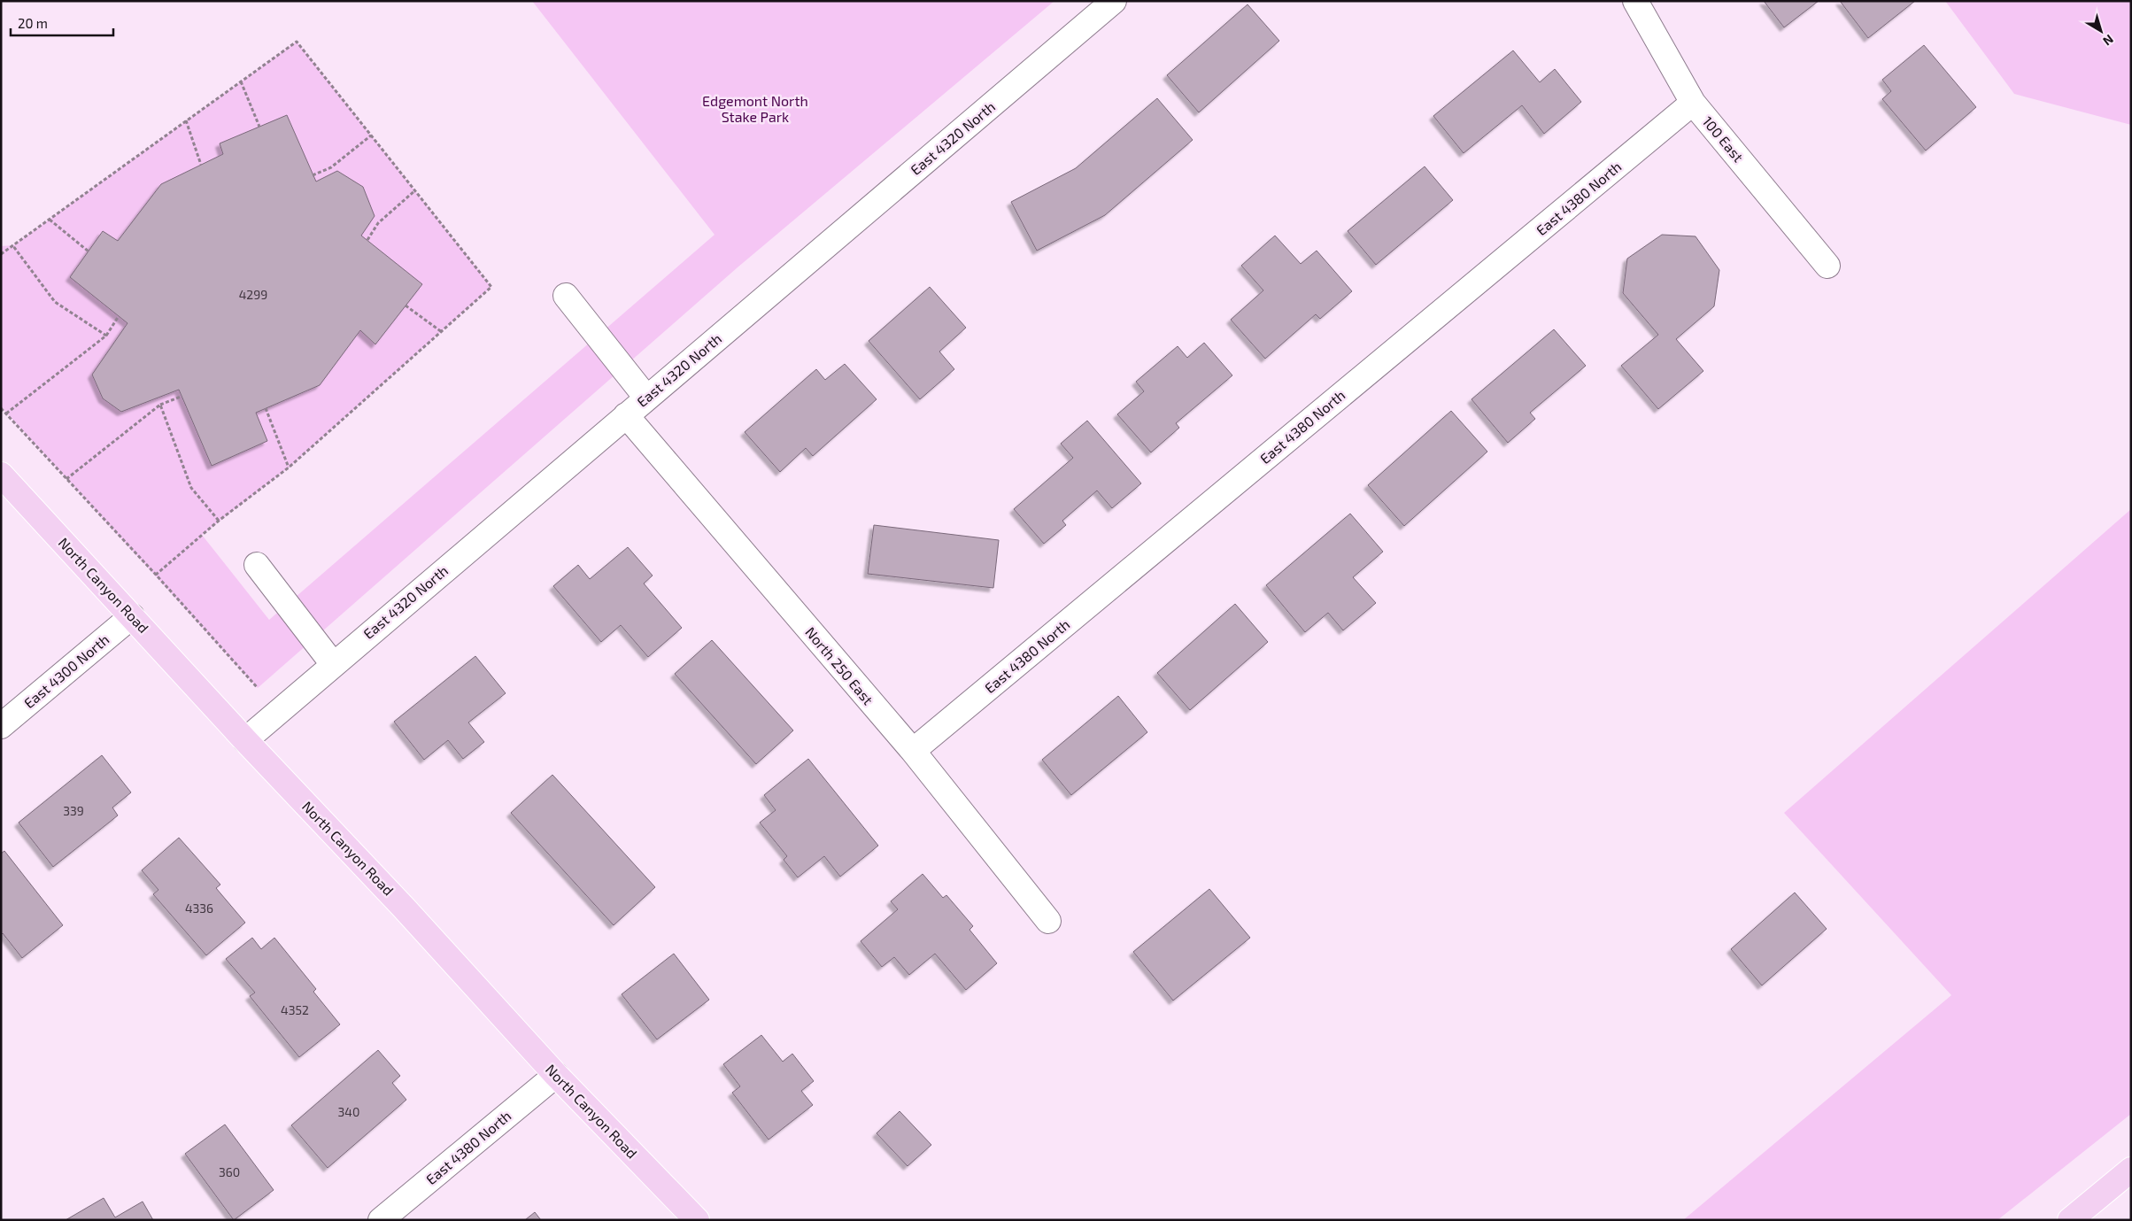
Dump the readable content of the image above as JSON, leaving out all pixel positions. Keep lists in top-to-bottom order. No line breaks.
{"streets":{"main road":["North Canyon Road"],"street":["East 4320 North","100 East","East 4380 North","North 250 East","East 4300 North"]},"crossings":[["East 4320 North","North Canyon Road"],["East 4320 North","North 250 East"],["100 East","East 4380 North"],["East 4380 North","North Canyon Road"],["East 4380 North","North 250 East"],["North Canyon Road","East 4300 North"]],"parks":["Edgemont North Stake Park"],"house_numbers":["4299","339","4336","4352","340","360"],"scale_bar":"20 m","north":"bottom right"}
